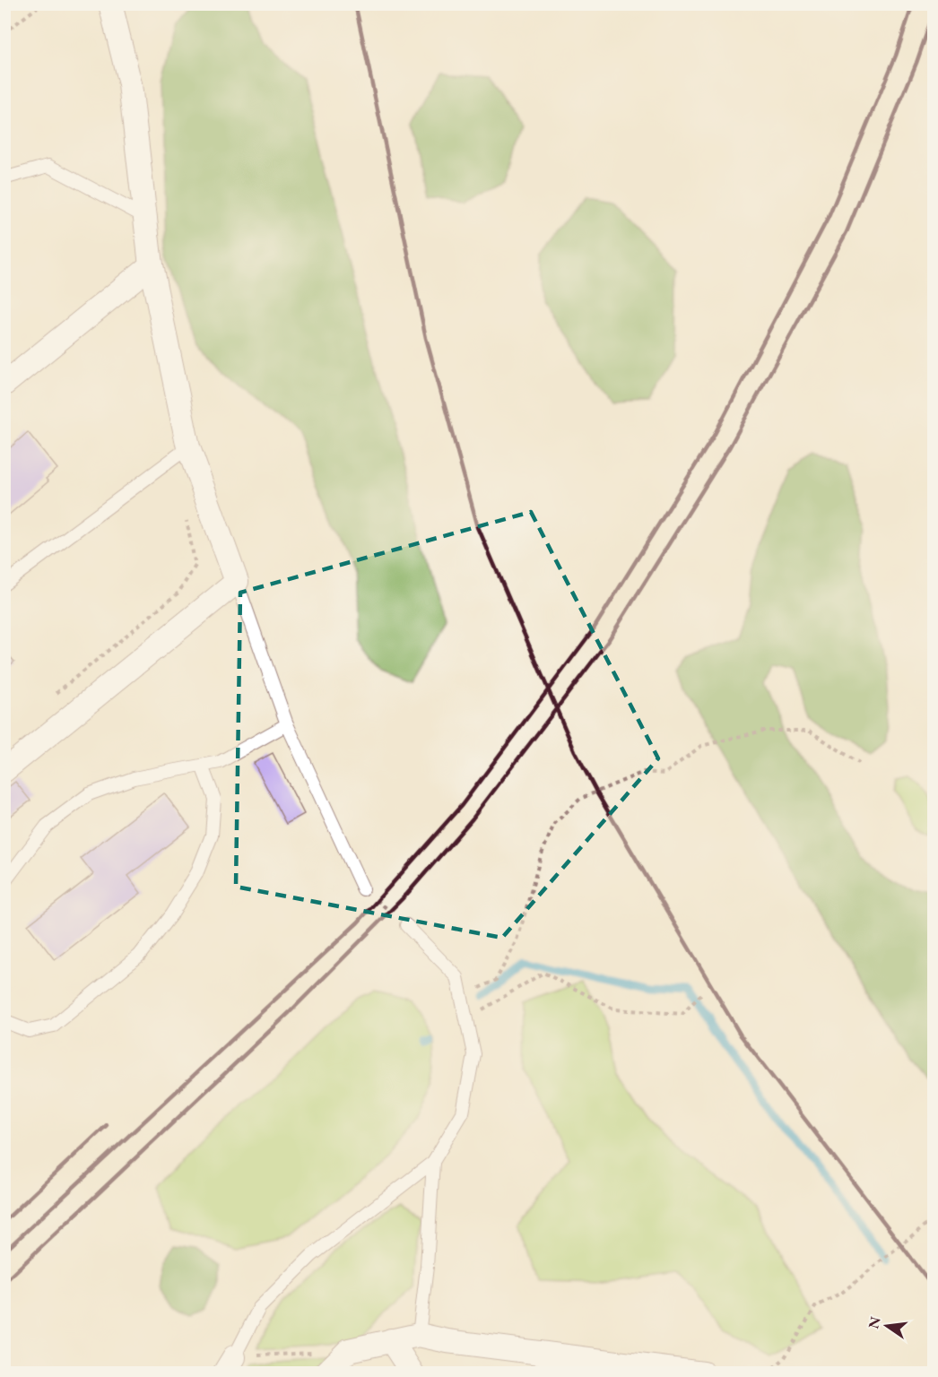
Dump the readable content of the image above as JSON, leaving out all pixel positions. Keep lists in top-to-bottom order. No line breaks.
{"north":"left"}
